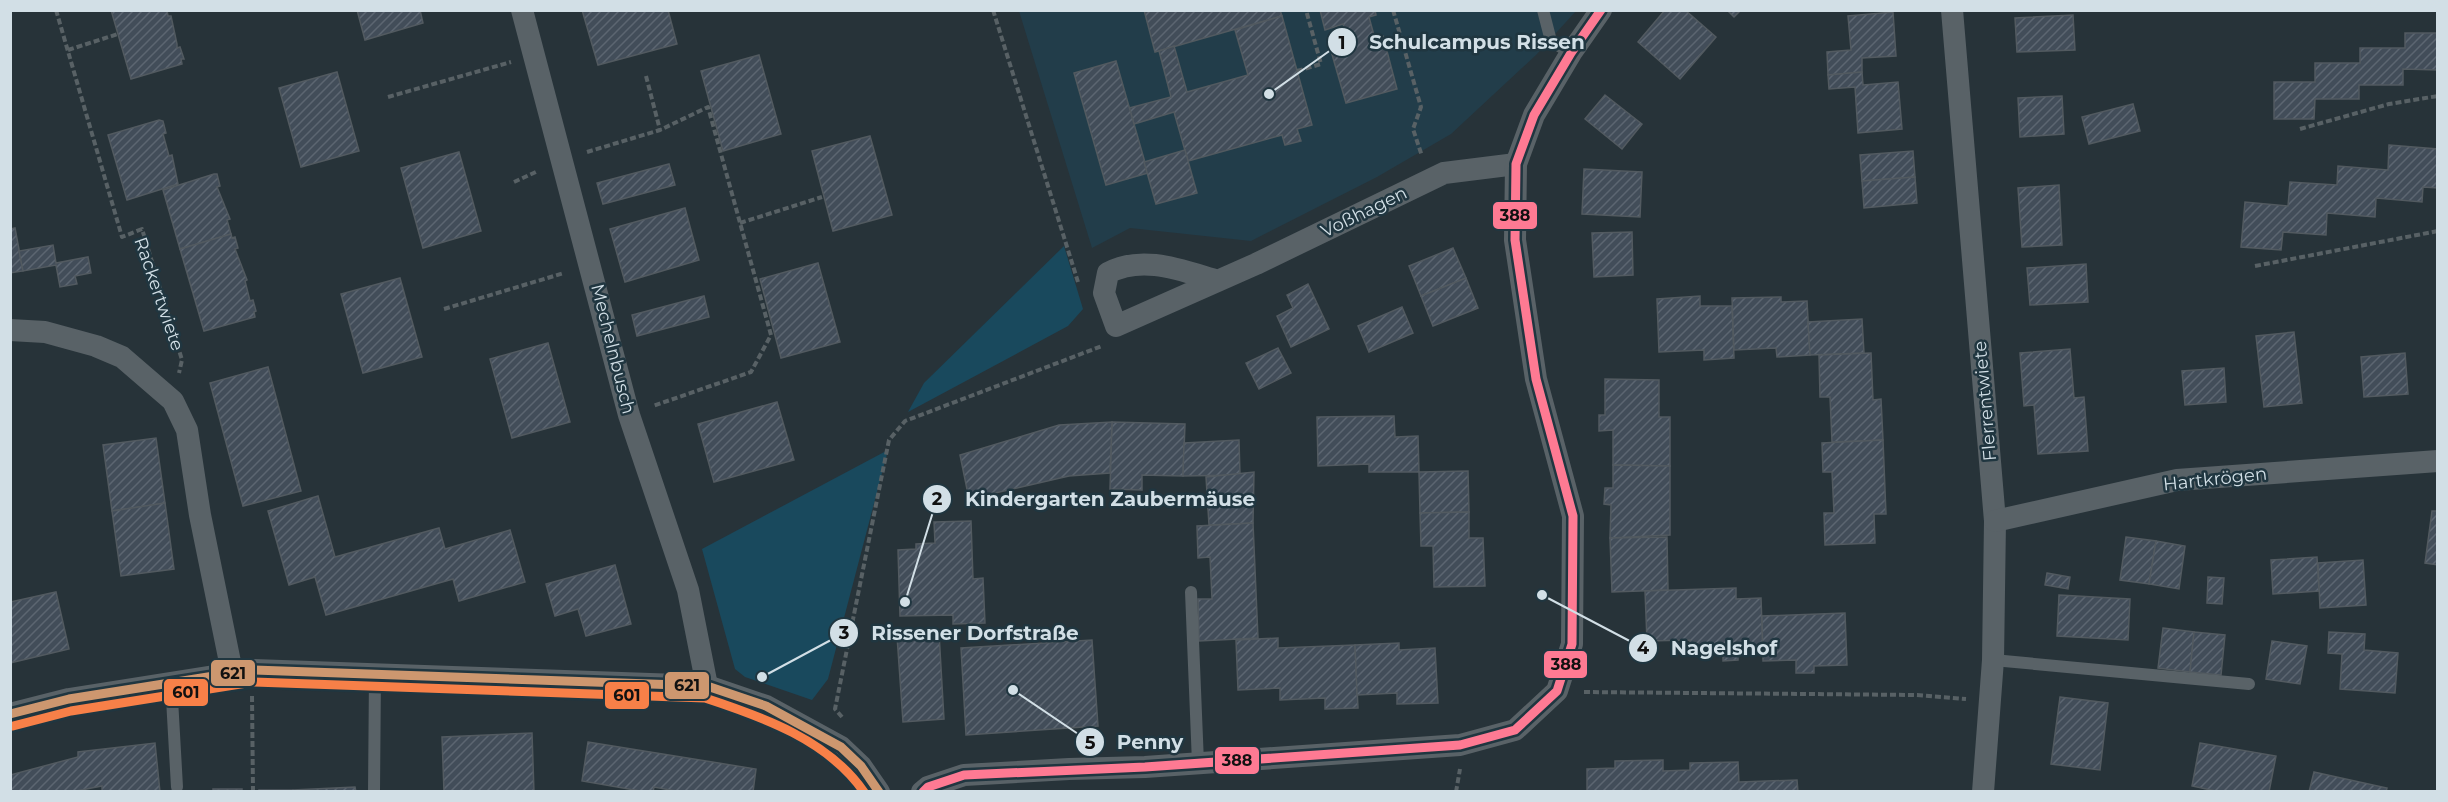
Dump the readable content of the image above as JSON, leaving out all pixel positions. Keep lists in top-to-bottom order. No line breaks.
{"streets":{"street":["Voßhagen","Mechelnbusch","Flerrentwiete","Hartkrögen"],"path":["Rackertwiete"]},"crossings":[["Flerrentwiete","Hartkrögen"]],"places":["Schulcampus Rissen","Nagelshof","Kindergarten Zaubermäuse","Rissener Dorfstraße","Penny"],"lines":["transit line 388","transit line 621","transit line 601"]}
